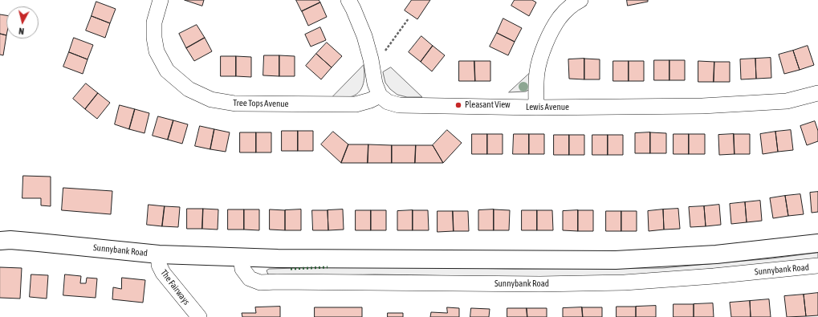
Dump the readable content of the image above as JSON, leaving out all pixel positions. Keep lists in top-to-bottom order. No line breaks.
{"streets":{"street":["Tree Tops Avenue","Lewis Avenue","Sunnybank Road","The Fairways"]},"crossings":[["Tree Tops Avenue","Lewis Avenue"],["Sunnybank Road","The Fairways"]],"places":["Pleasant View"],"north":"bottom"}
